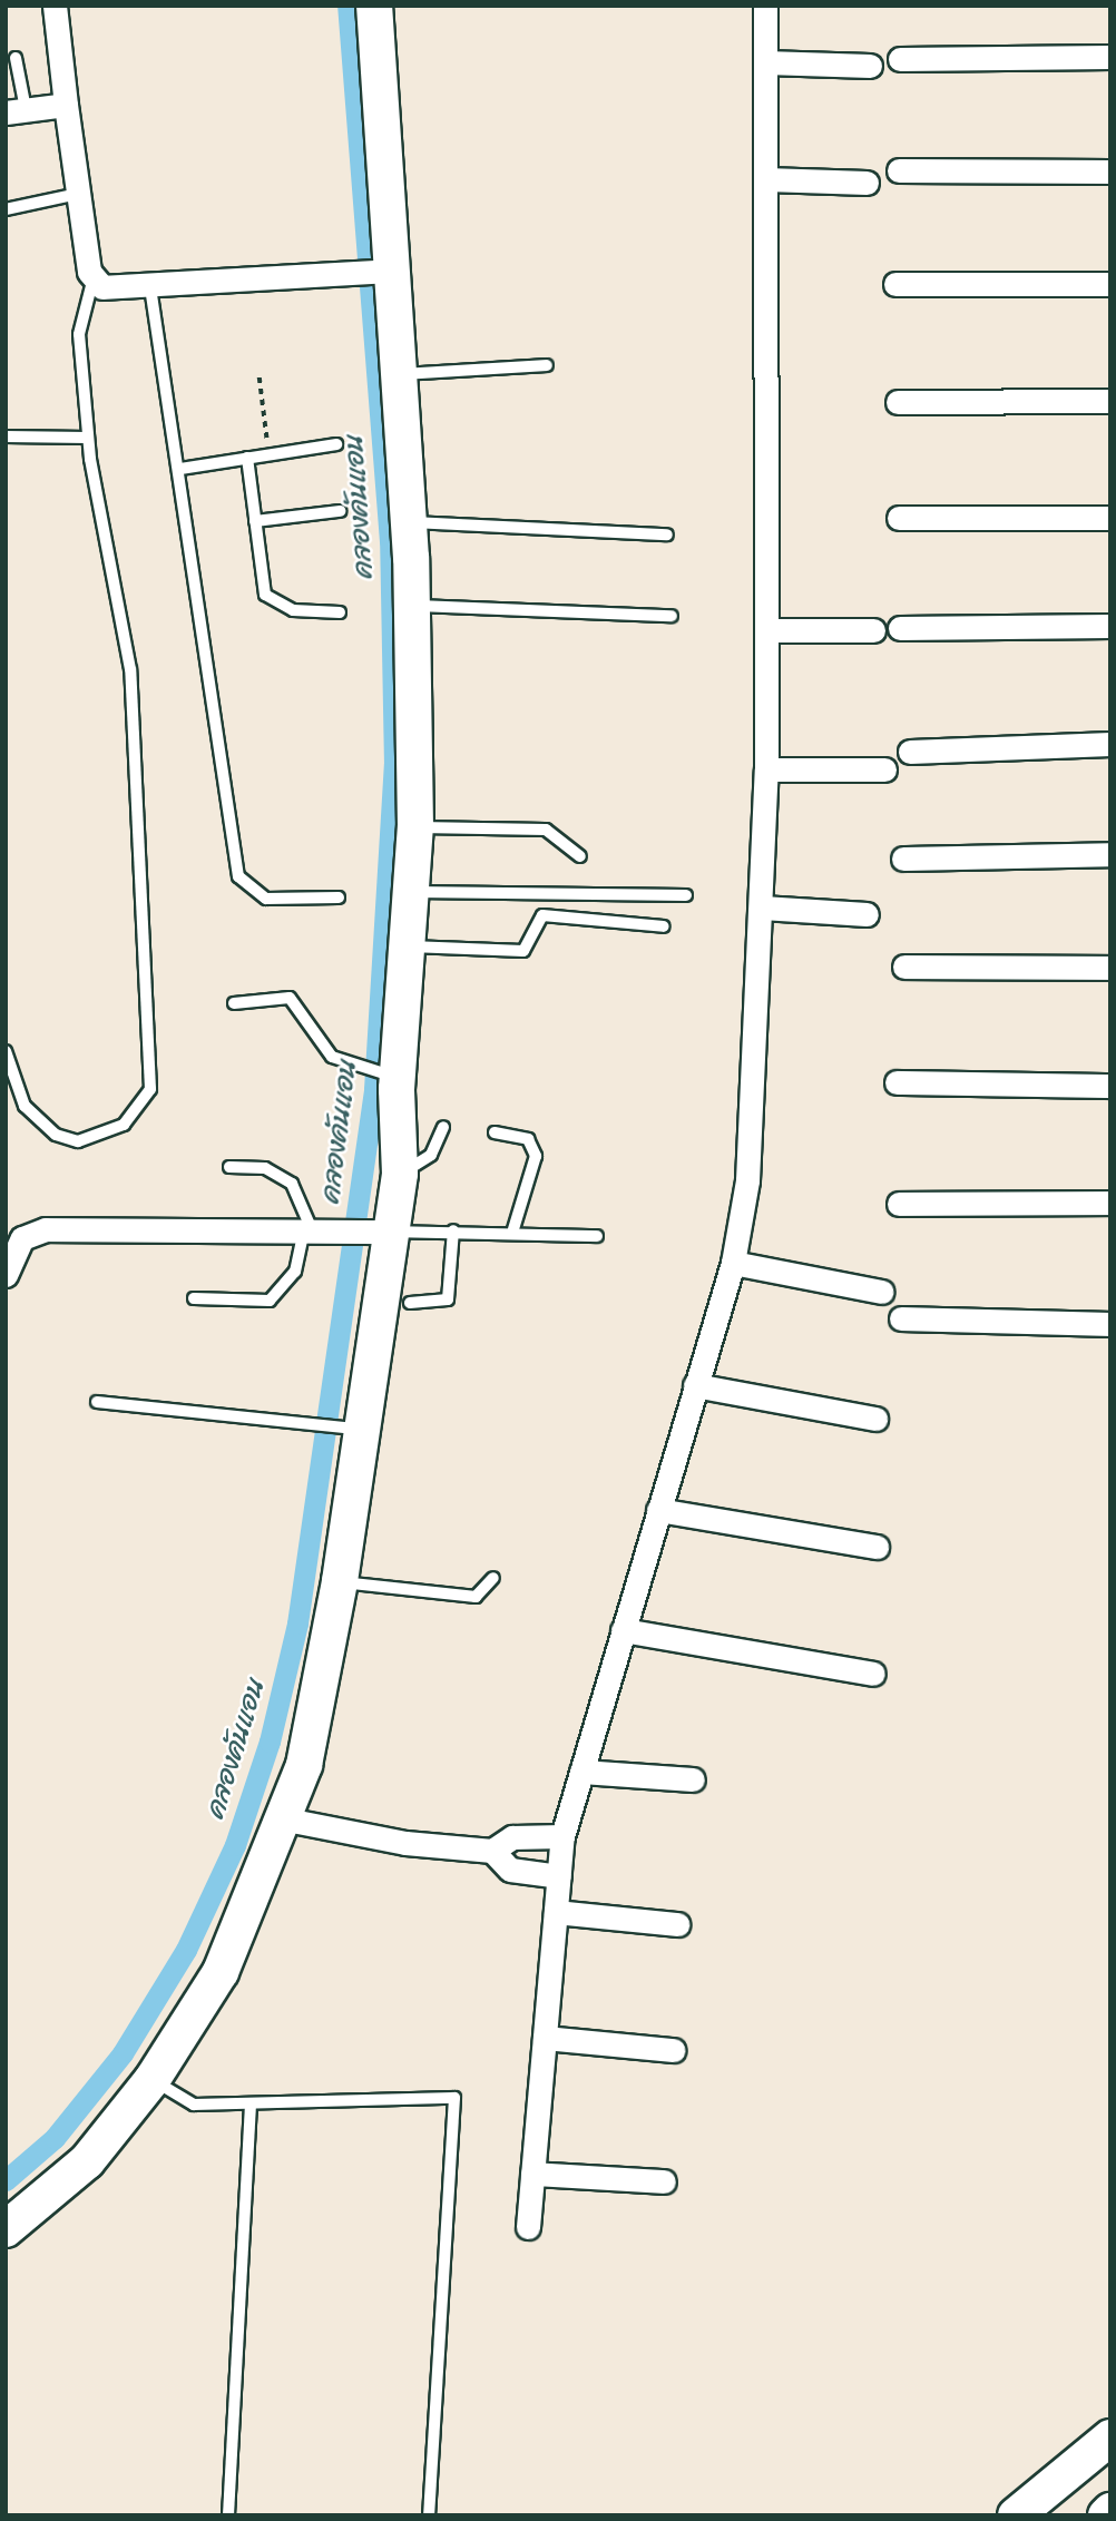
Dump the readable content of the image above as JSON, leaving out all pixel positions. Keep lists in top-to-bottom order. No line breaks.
{"water":["คลองคันแอน"]}
